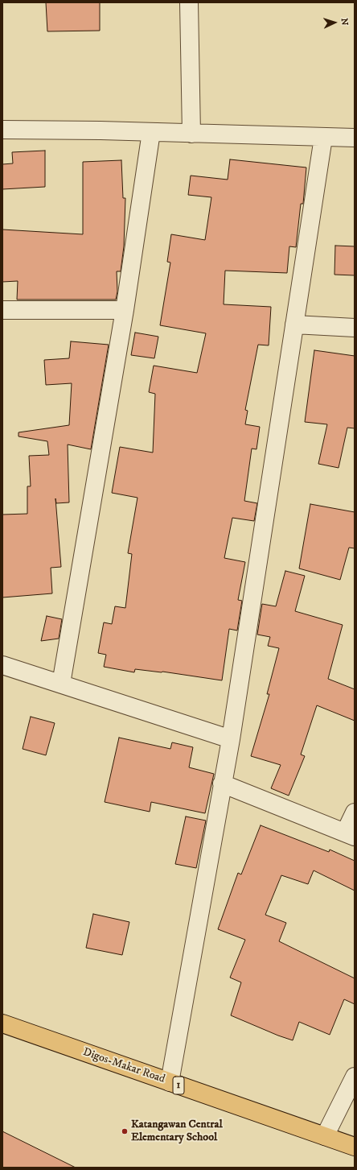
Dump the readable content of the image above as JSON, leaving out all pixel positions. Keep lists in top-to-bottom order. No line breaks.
{"streets":{"highway":["Digos-Makar Road","1"]},"places":["Katangawan Central Elementary School"],"north":"right"}
